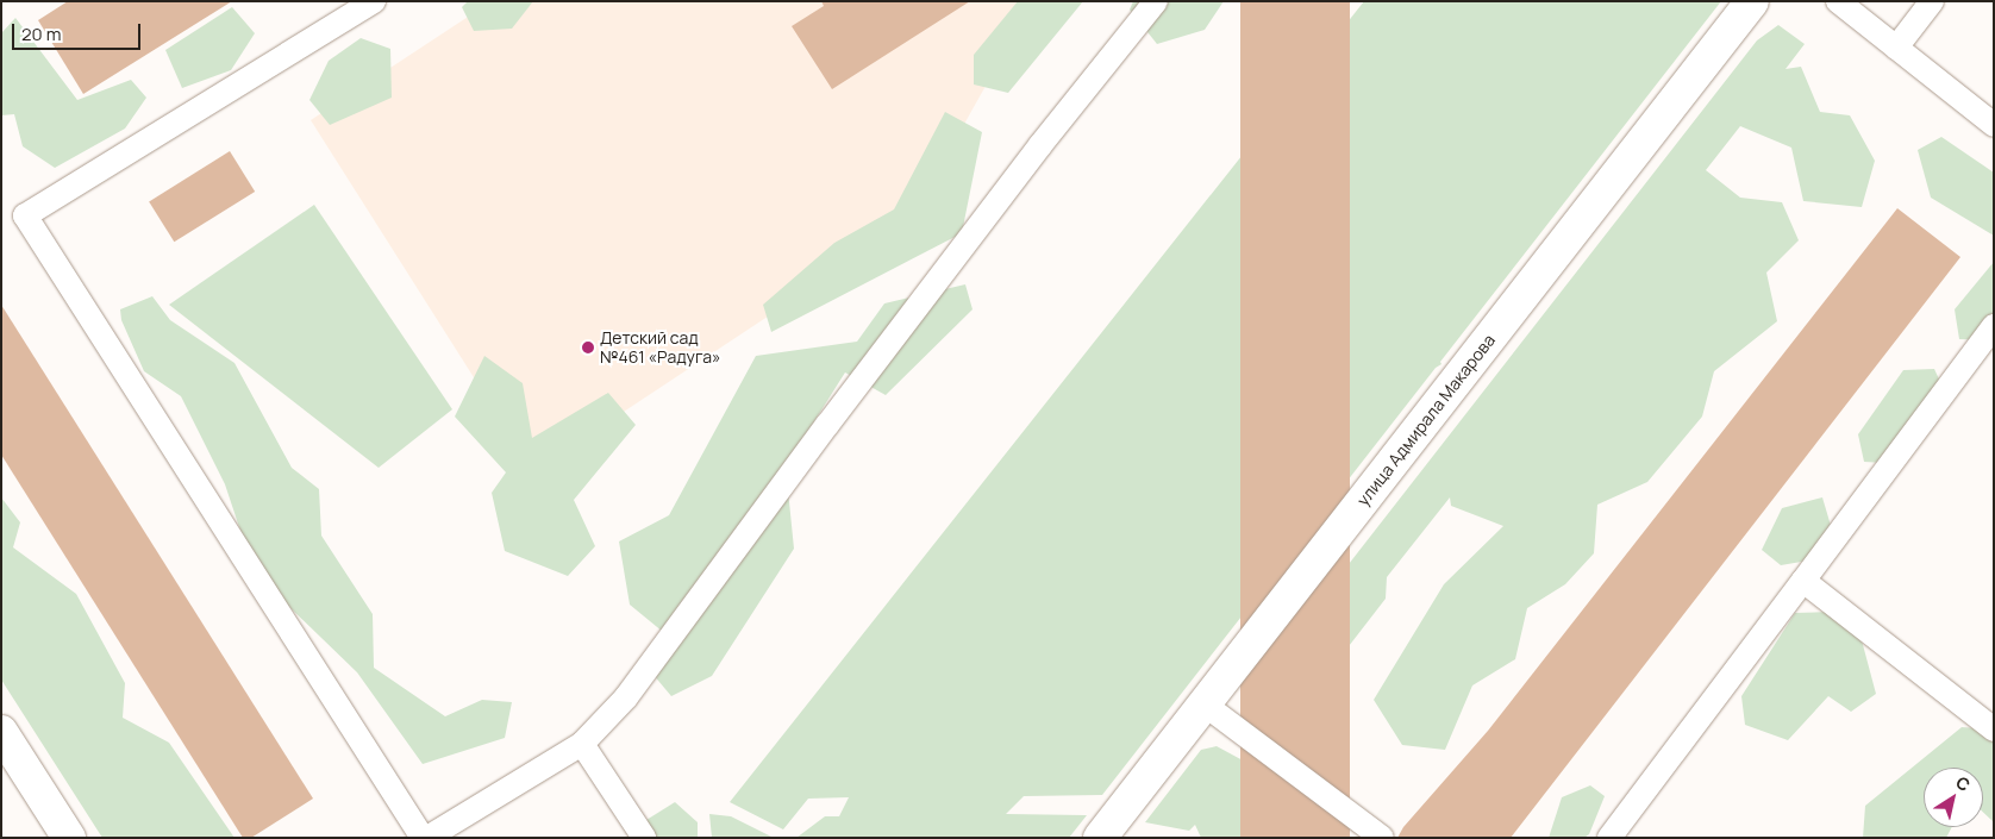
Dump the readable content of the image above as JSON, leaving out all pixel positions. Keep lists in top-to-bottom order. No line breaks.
{"streets":{"street":["улица Адмирала Макарова"]},"places":["Детский сад №461 «Радуга»"],"scale_bar":"20 m","north":"top right"}
